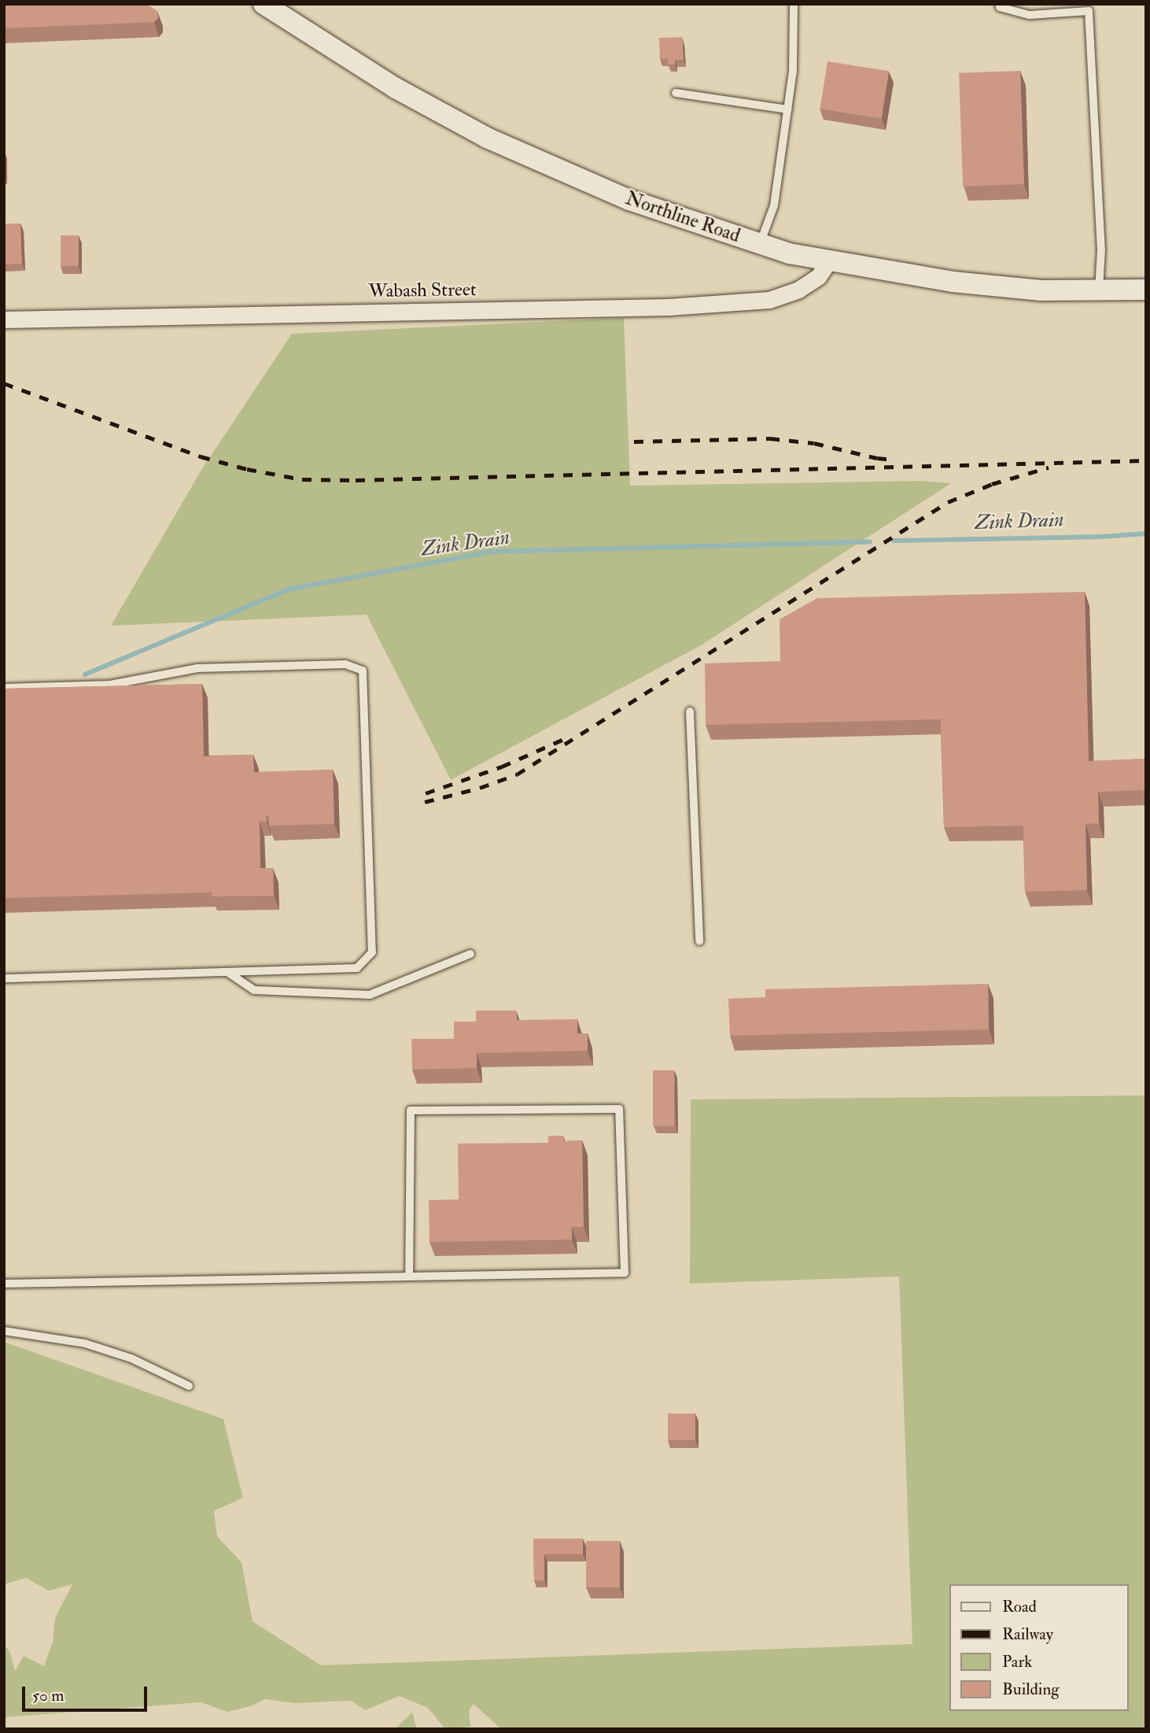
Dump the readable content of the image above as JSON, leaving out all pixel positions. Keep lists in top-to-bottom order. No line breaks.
{"streets":{"street":["Northline Road","Wabash Street"]},"crossings":[["Northline Road","Wabash Street"]],"water":["Zink Drain"],"legend":["Road","Railway","Park","Building"],"scale_bar":"50 m"}
